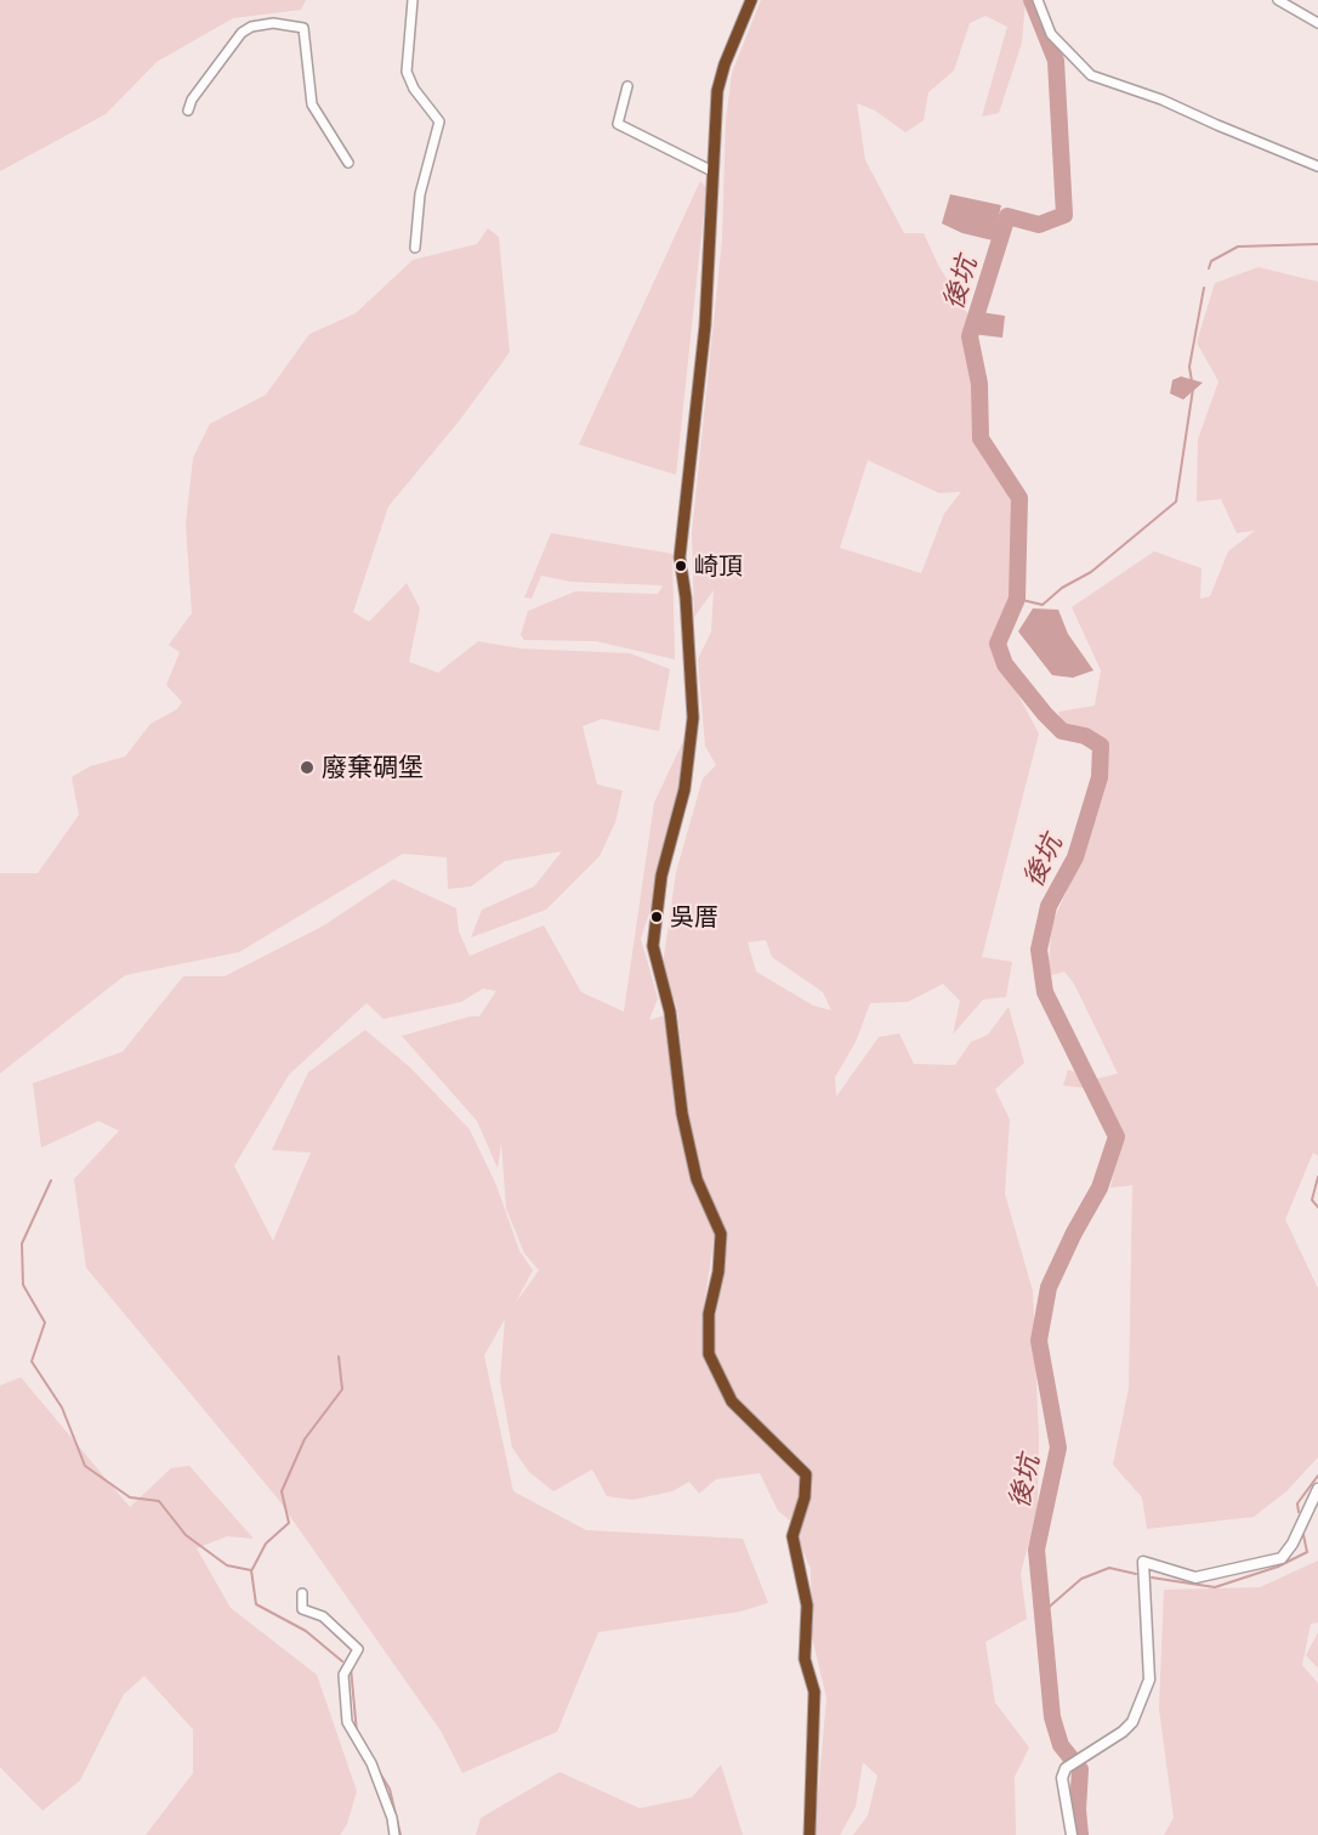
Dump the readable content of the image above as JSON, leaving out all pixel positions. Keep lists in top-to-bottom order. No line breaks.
{"water":["後坑"],"places":["崎頂","廢棄碉堡","吳厝"]}
